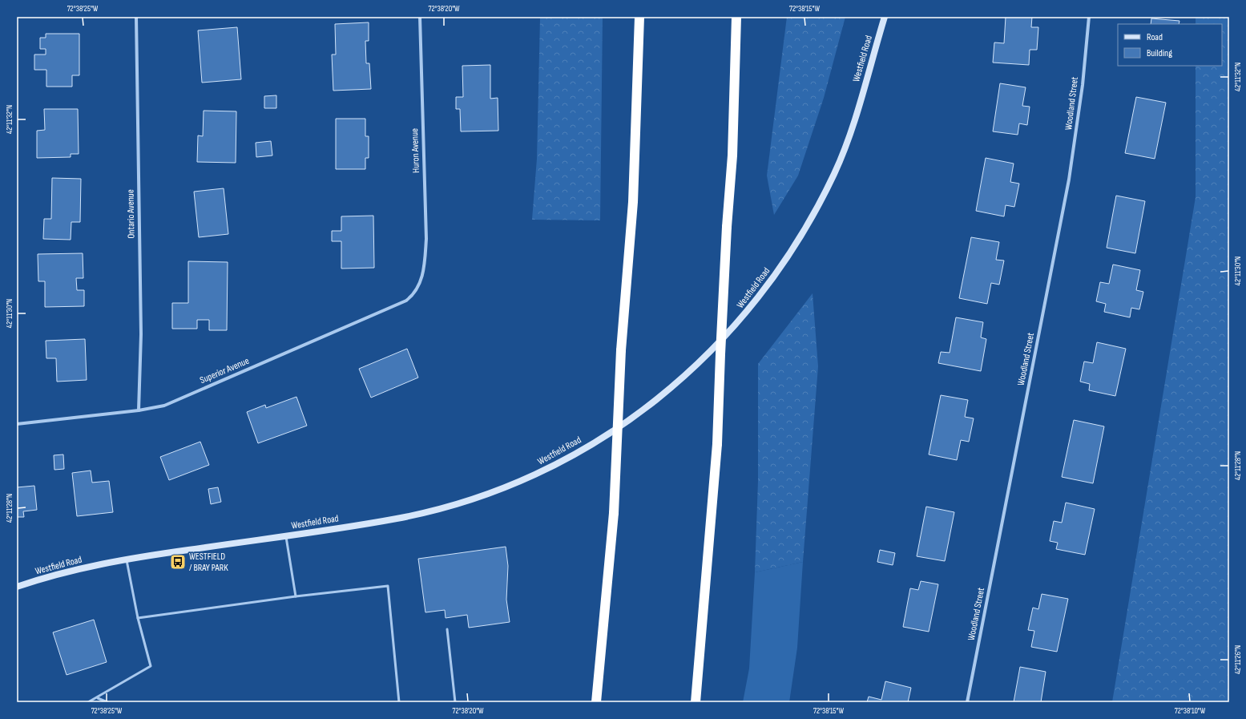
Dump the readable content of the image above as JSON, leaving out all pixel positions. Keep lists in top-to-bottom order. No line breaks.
{"streets":{"main road":["Westfield Road"],"street":["Woodland Street","Huron Avenue","Ontario Avenue","Superior Avenue"]},"crossings":[["Huron Avenue","Superior Avenue"],["Ontario Avenue","Superior Avenue"]],"places":{"bus stop":["WESTFIELD / BRAY PARK"]},"legend":["Road","Building"],"coordinates":["72°38'25\"W","72°38'20\"W","72°38'15\"W","42°11'32\"N","42°11'30\"N","42°11'28\"N","42°11'26\"N","72°38'10\"W"]}
